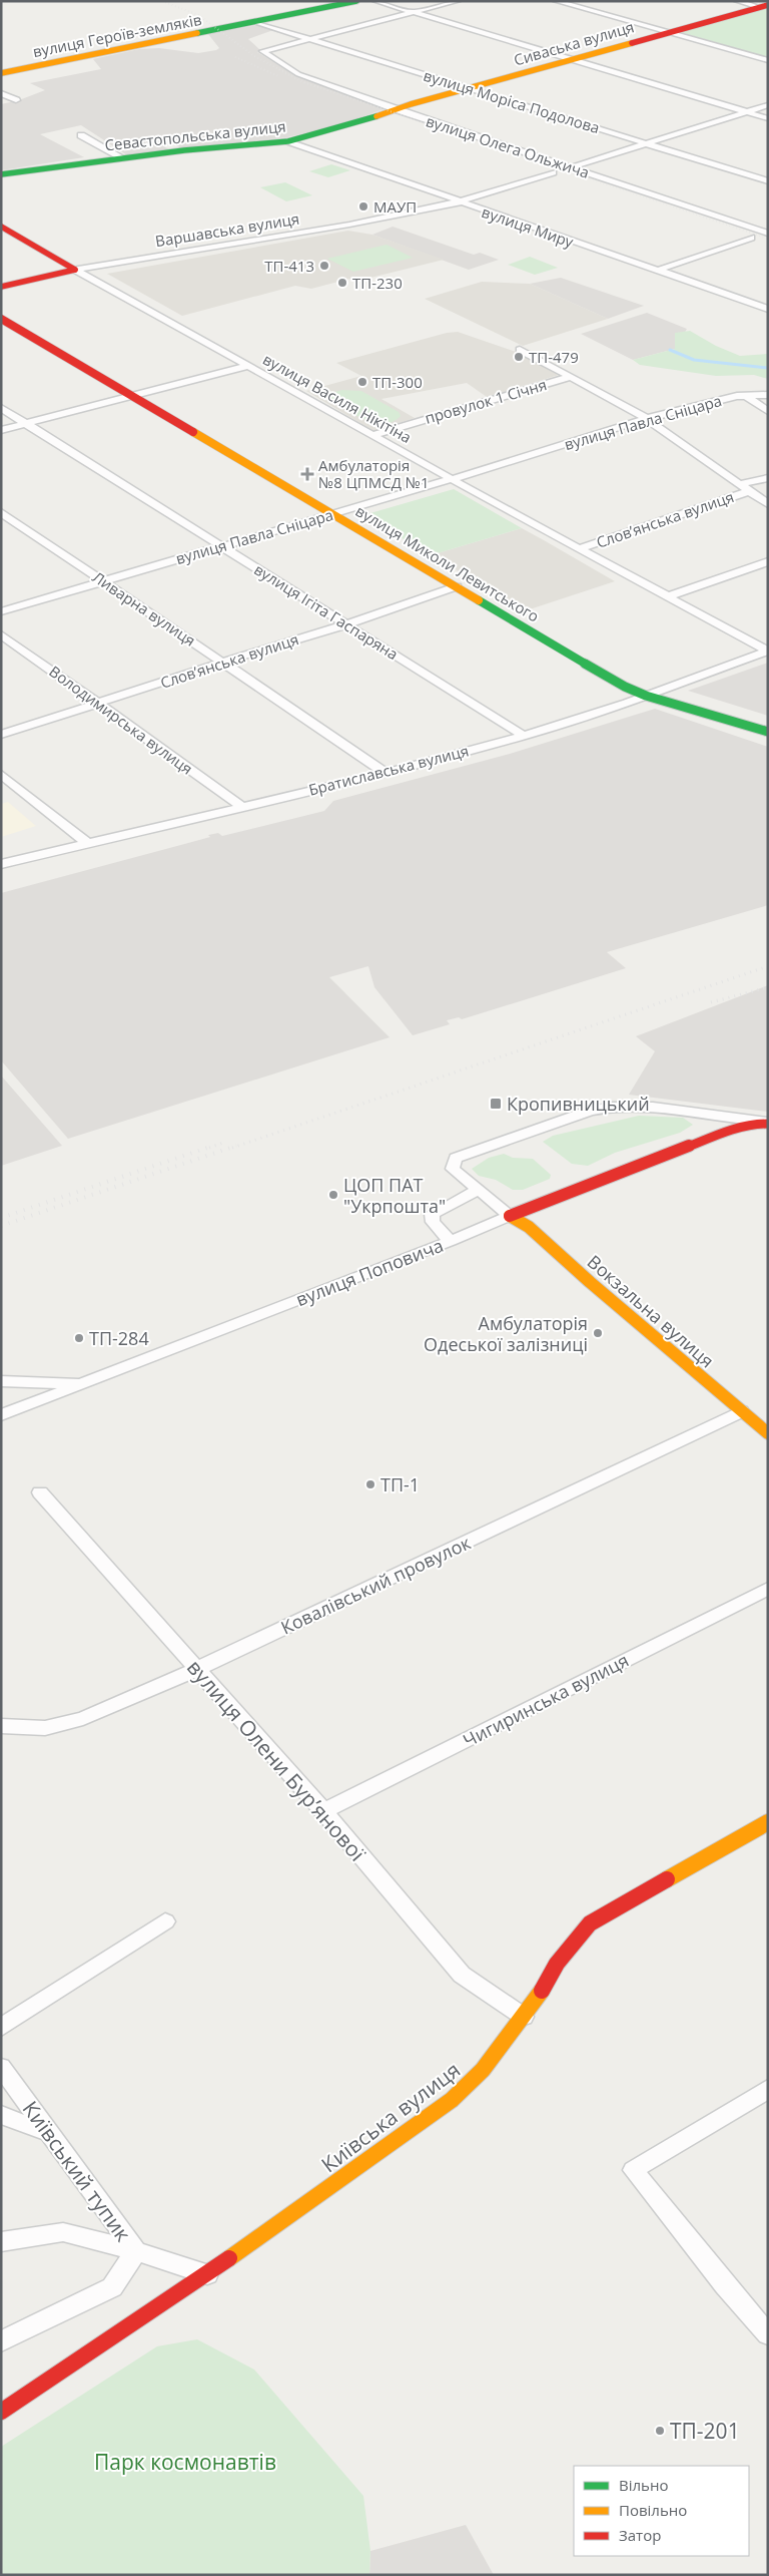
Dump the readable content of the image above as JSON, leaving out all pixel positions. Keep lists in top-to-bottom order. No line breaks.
{"streets":{"street":["вулиця Героїв-земляків","Сиваська вулиця","вулиця Моріса Подолова","Севастопольська вулиця","вулиця Олега Ольжича","вулиця Миру","Варшавська вулиця","вулиця Василя Нікітіна","провулок 1 Січня","вулиця Павла Сніцара","Словʼянська вулиця","вулиця Миколи Левитського","Ливарна вулиця","вулиця Ігіта Гаспаряна","Володимирська вулиця","Братиславська вулиця","вулиця Поповича","Вокзальна вулиця","Ковалівський провулок","Чигиринська вулиця","вулиця Олени Бурʼянової","Київська вулиця","Київський тупик"]},"crossings":[["вулиця Героїв-земляків","вулиця Моріса Подолова"],["Сиваська вулиця","вулиця Моріса Подолова"],["Сиваська вулиця","Севастопольська вулиця"],["Сиваська вулиця","вулиця Олега Ольжича"],["вулиця Моріса Подолова","вулиця Олега Ольжича"],["Севастопольська вулиця","вулиця Олега Ольжича"],["Севастопольська вулиця","вулиця Миру"],["вулиця Миру","Варшавська вулиця"],["Варшавська вулиця","вулиця Василя Нікітіна"],["вулиця Василя Нікітіна","провулок 1 Січня"],["вулиця Василя Нікітіна","вулиця Павла Сніцара"],["вулиця Василя Нікітіна","Словʼянська вулиця"],["вулиця Василя Нікітіна","Братиславська вулиця"],["вулиця Павла Сніцара","вулиця Миколи Левитського"],["вулиця Павла Сніцара","Ливарна вулиця"],["вулиця Павла Сніцара","вулиця Ігіта Гаспаряна"],["Словʼянська вулиця","вулиця Миколи Левитського"],["Словʼянська вулиця","Ливарна вулиця"],["Словʼянська вулиця","вулиця Ігіта Гаспаряна"],["Словʼянська вулиця","Володимирська вулиця"],["вулиця Миколи Левитського","Братиславська вулиця"],["Ливарна вулиця","Братиславська вулиця"],["вулиця Ігіта Гаспаряна","Братиславська вулиця"],["Володимирська вулиця","Братиславська вулиця"],["вулиця Поповича","Вокзальна вулиця"],["Вокзальна вулиця","Ковалівський провулок"],["Ковалівський провулок","вулиця Олени Бурʼянової"],["Чигиринська вулиця","вулиця Олени Бурʼянової"],["вулиця Олени Бурʼянової","Київська вулиця"]],"parks":["Парк космонавтів"],"places":{"other":["МАУП","ТП-413","ТП-230","ТП-479","ТП-300","ЦОП ПАТ \"Укрпошта\"","Амбулаторія Одеської залізниці","ТП-284","ТП-1","ТП-201"],"health":["Амбулаторія №8 ЦПМСД №1"],"transit":["Кропивницький"]},"legend":["Вільно","Повільно","Затор"]}
